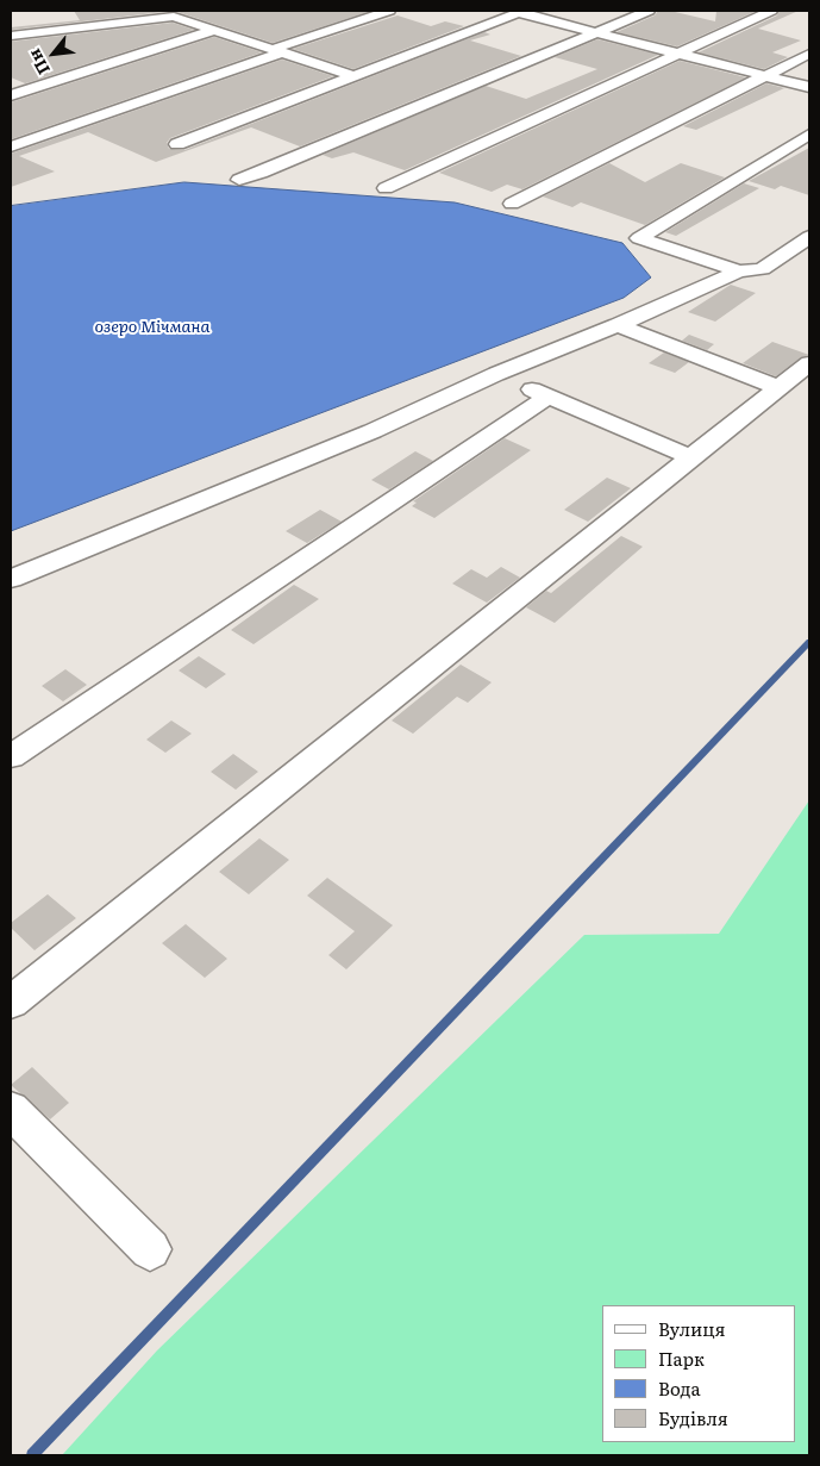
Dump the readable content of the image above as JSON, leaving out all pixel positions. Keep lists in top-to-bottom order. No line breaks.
{"water":["озеро Мічмана"],"legend":["Вулиця","Парк","Вода","Будівля"],"north":"bottom left"}
